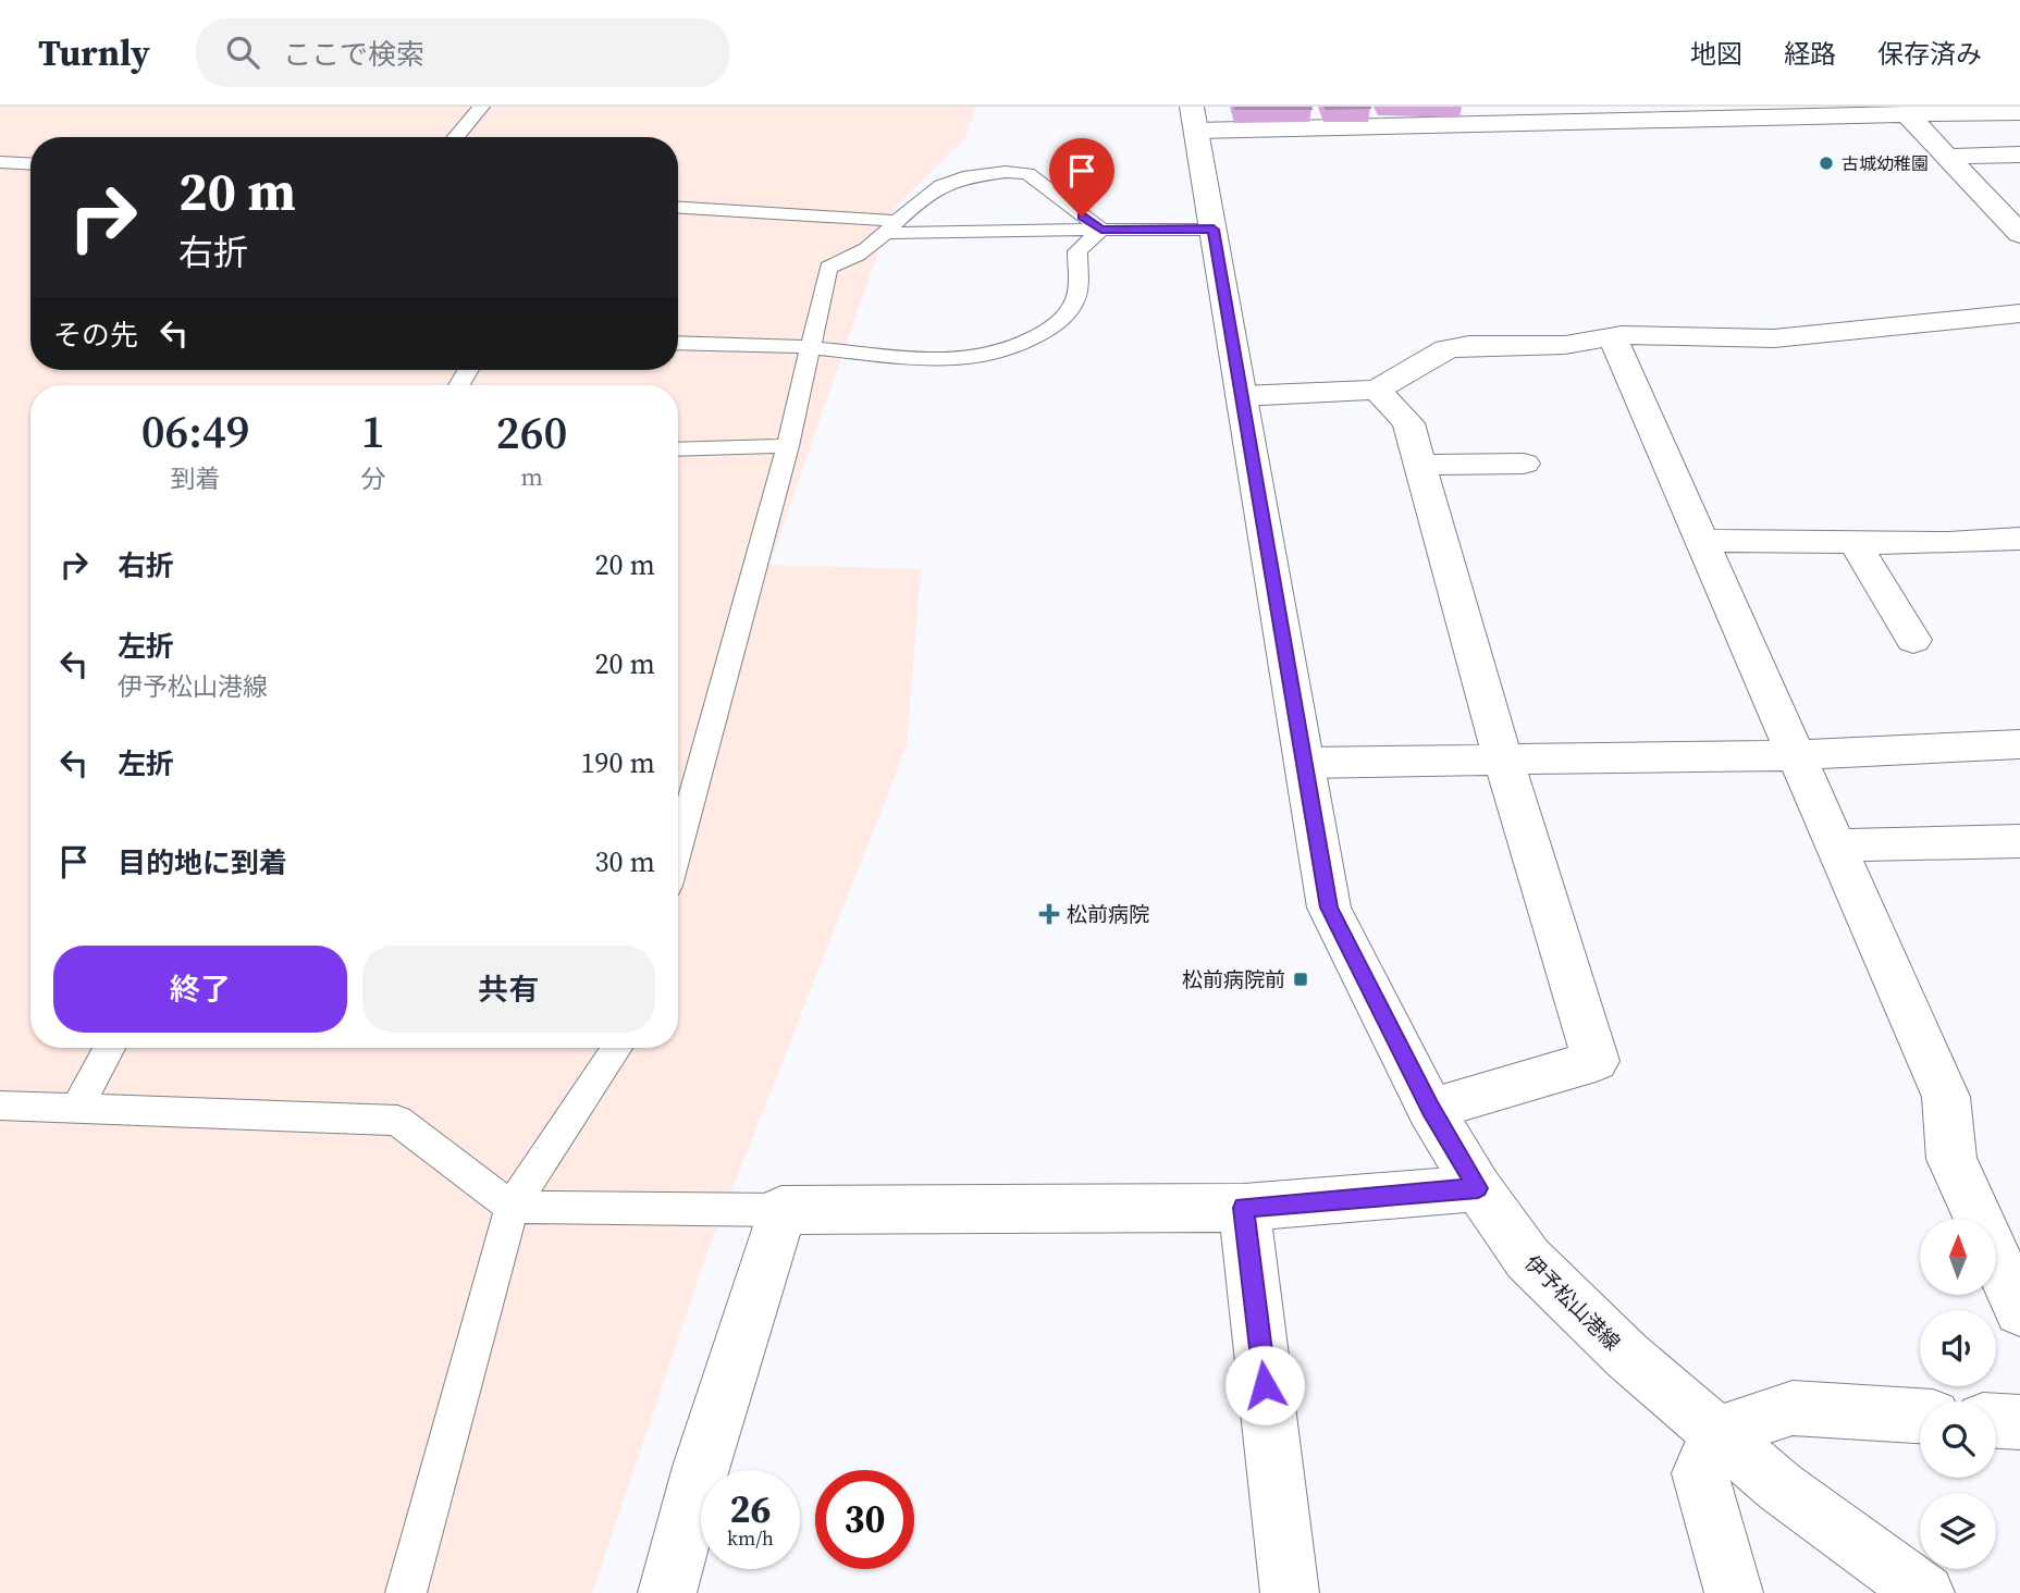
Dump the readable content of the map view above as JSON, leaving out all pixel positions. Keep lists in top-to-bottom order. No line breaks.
{"streets":{"street":["伊予松山港線"]},"places":{"other":["古城幼稚園"],"health":["松前病院"],"transit":["松前病院前"]},"north":"top","page":{"header":"Turnly","search":"ここで検索","nav":["地図","経路","保存済み"],"turn":["20 m","右折"],"then":"その先","eta":["06:49","到着","1","分","260","m"],"list":[{"name":"右折","value":"20 m"},{"name":"左折","note":"伊予松山港線","value":"20 m"},{"name":"左折","value":"190 m"},{"name":"目的地に到着","value":"30 m"}],"buttons":["終了","共有"],"speed":"26 km/h","limit":"30"}}
